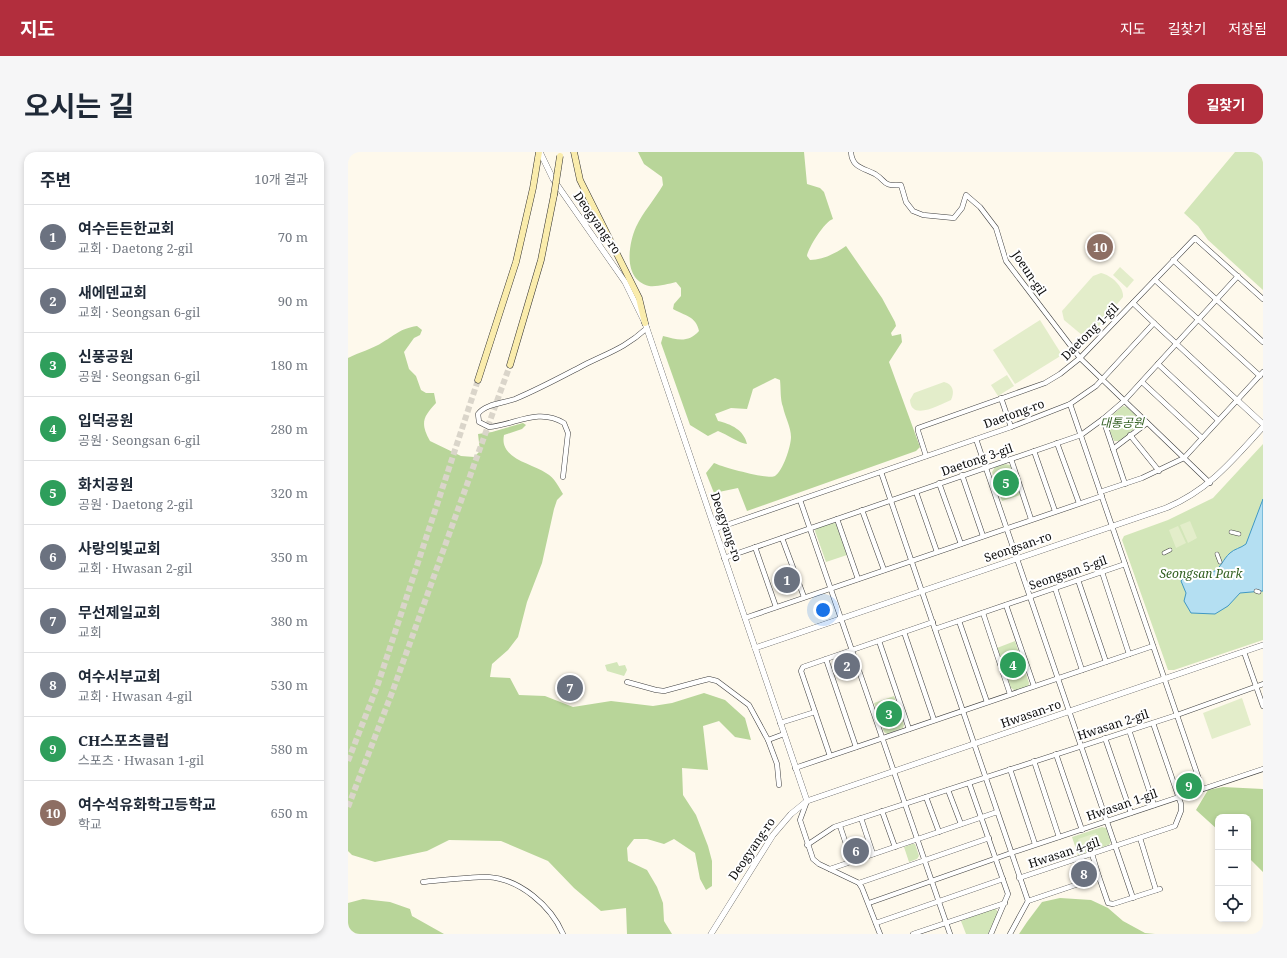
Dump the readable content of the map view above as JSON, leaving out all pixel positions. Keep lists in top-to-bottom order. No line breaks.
{"streets":{"main road":["Deogyang-ro"],"street":["Joeun-gil","Daetong 1-gil","Daetong-ro","Daetong 3-gil","Seongsan-ro","Seongsan 5-gil","Hwasan-ro","Hwasan 2-gil","Hwasan 1-gil","Hwasan 4-gil"]},"crossings":[["Deogyang-ro","Daetong-ro"],["Deogyang-ro","Daetong 3-gil"],["Deogyang-ro","Seongsan-ro"],["Deogyang-ro","Hwasan-ro"],["Joeun-gil","Daetong 1-gil"],["Daetong 1-gil","Daetong-ro"],["Daetong 1-gil","Daetong 3-gil"],["Seongsan 5-gil","Hwasan-ro"],["Seongsan 5-gil","Hwasan 2-gil"],["Seongsan 5-gil","Hwasan 1-gil"],["Hwasan 1-gil","Hwasan 4-gil"]],"parks":["대통공원","Seongsan Park"],"page":{"header":"지도","nav":["지도","길찾기","저장됨"],"title":"오시는 길","buttons":"길찾기","heading":["주변","10개 결과"],"list":[{"mark":"1","name":"여수든든한교회","note":"교회 · Daetong 2-gil","value":"70 m"},{"mark":"2","name":"새에덴교회","note":"교회 · Seongsan 6-gil","value":"90 m"},{"mark":"3","name":"신풍공원","note":"공원 · Seongsan 6-gil","value":"180 m"},{"mark":"4","name":"입덕공원","note":"공원 · Seongsan 6-gil","value":"280 m"},{"mark":"5","name":"화치공원","note":"공원 · Daetong 2-gil","value":"320 m"},{"mark":"6","name":"사랑의빛교회","note":"교회 · Hwasan 2-gil","value":"350 m"},{"mark":"7","name":"무선제일교회","note":"교회","value":"380 m"},{"mark":"8","name":"여수서부교회","note":"교회 · Hwasan 4-gil","value":"530 m"},{"mark":"9","name":"CH스포츠클럽","note":"스포츠 · Hwasan 1-gil","value":"580 m"},{"mark":"10","name":"여수석유화학고등학교","note":"학교","value":"650 m"}],"pins":["10","5","1","4","2","7","3","9","6","8"],"map_buttons":["+","−"]}}
